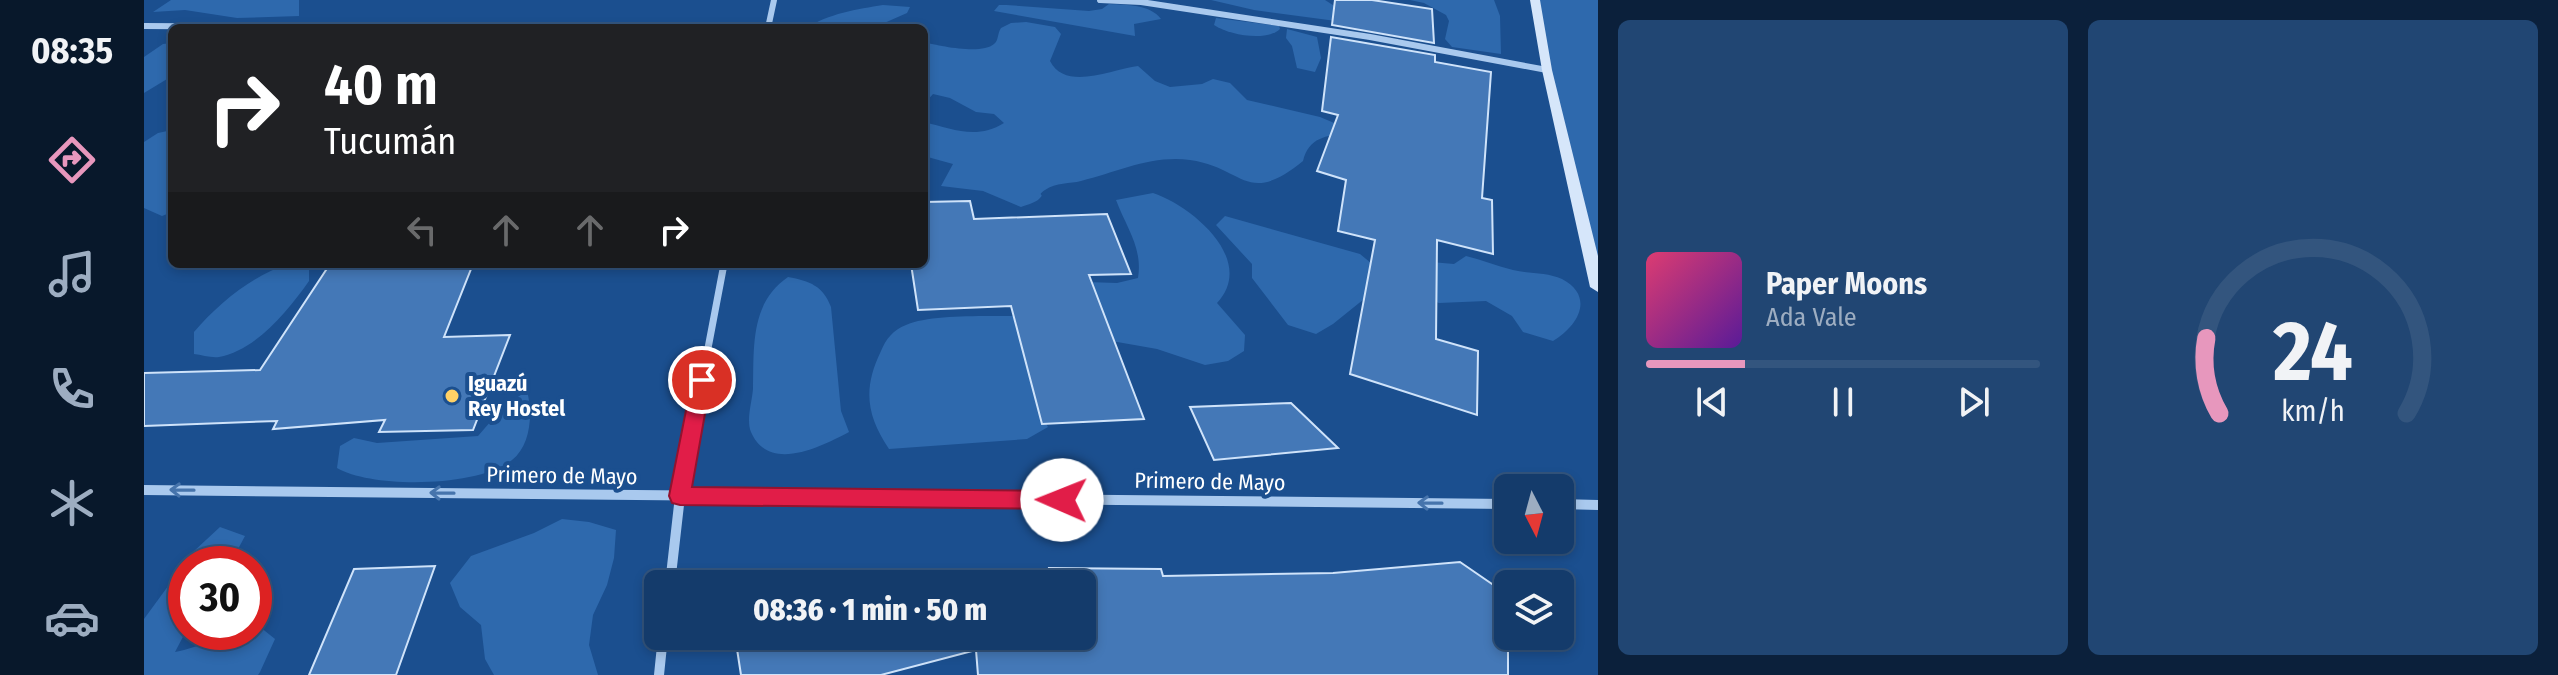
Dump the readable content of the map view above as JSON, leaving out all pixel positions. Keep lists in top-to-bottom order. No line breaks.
{"streets":{"street":["Primero de Mayo"]},"one_way":["Primero de Mayo"],"places":["Iguazú Rey Hostel"],"north":"bottom","page":{"tabs":"08:35","turn":["40 m","Tucumán"],"song":["Paper Moons","Ada Vale"],"limit":"30","trip":"08:36 · 1 min · 50 m","gauge":["24","km/h"]}}
